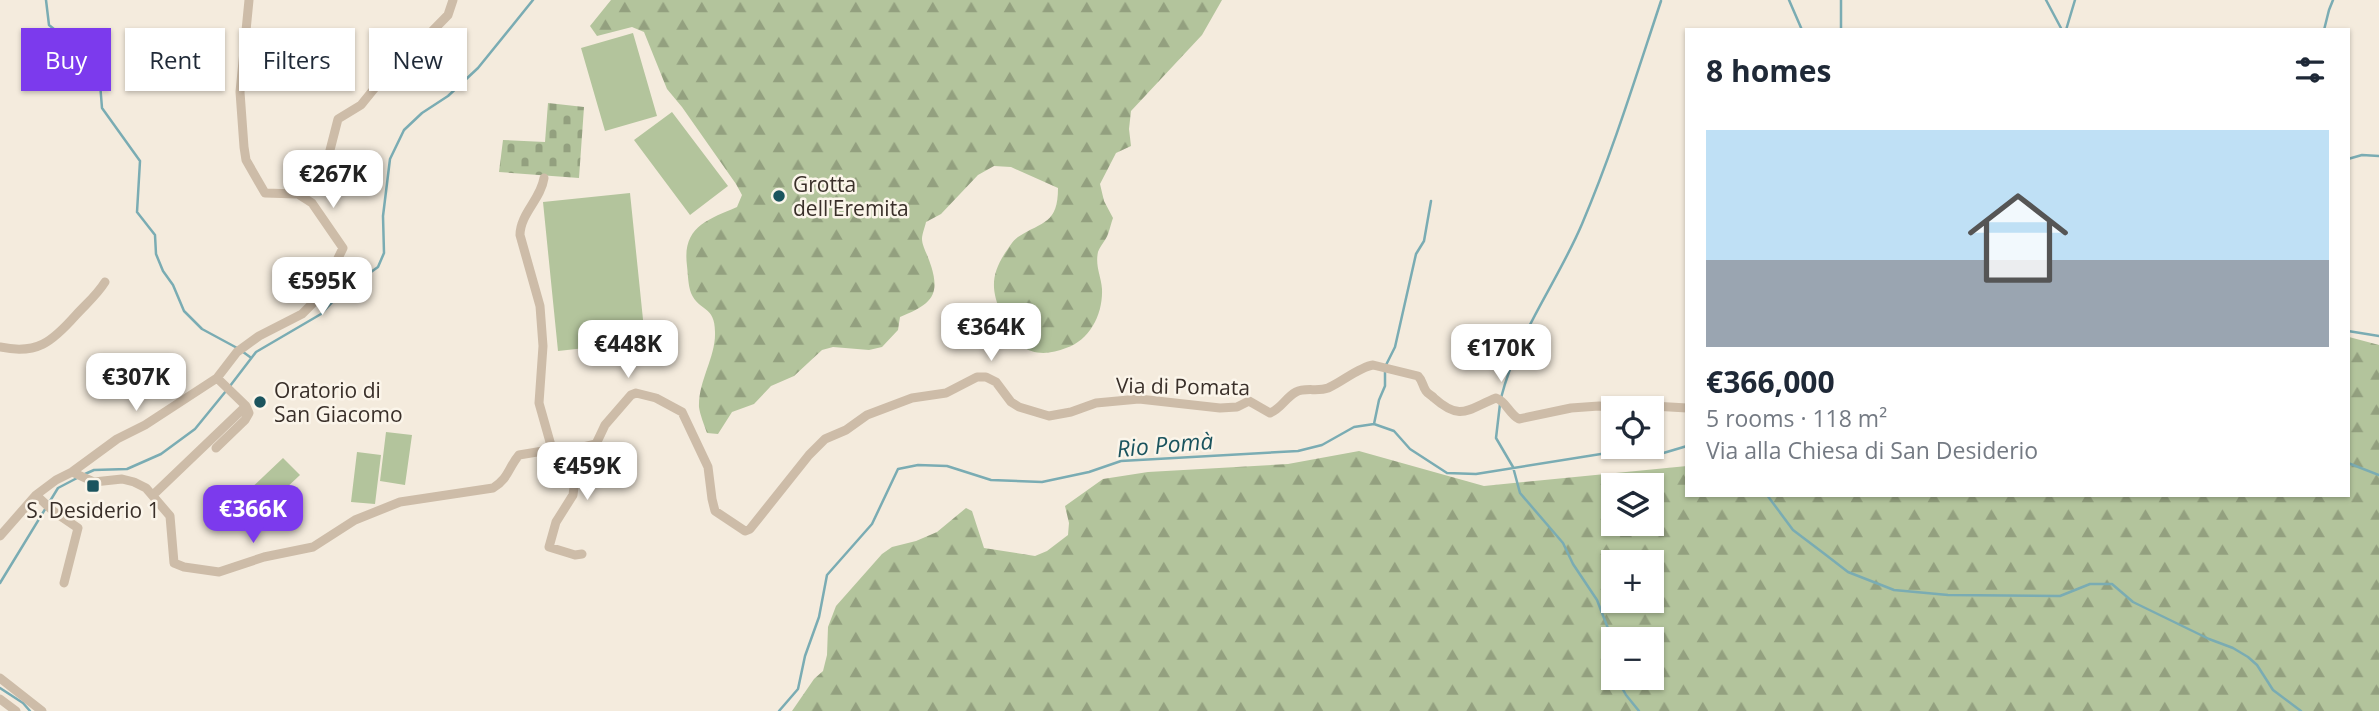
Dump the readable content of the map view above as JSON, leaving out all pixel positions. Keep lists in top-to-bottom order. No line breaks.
{"streets":{"street":["Via di Pomata"]},"water":["Rio Pomà"],"places":{"other":["Grotta dell'Eremita","Oratorio di San Giacomo"],"transit":["S. Desiderio 1"]},"page":{"chip":["Buy","Rent","Filters","New"],"heading":"8 homes","list":[{"name":"€366,000","note":"5 rooms · 118 m² · Via alla Chiesa di San Desiderio"}],"price":["€267K","€595K","€364K","€448K","€170K","€307K","€459K","€366K"],"map_buttons":["+","−"]}}
